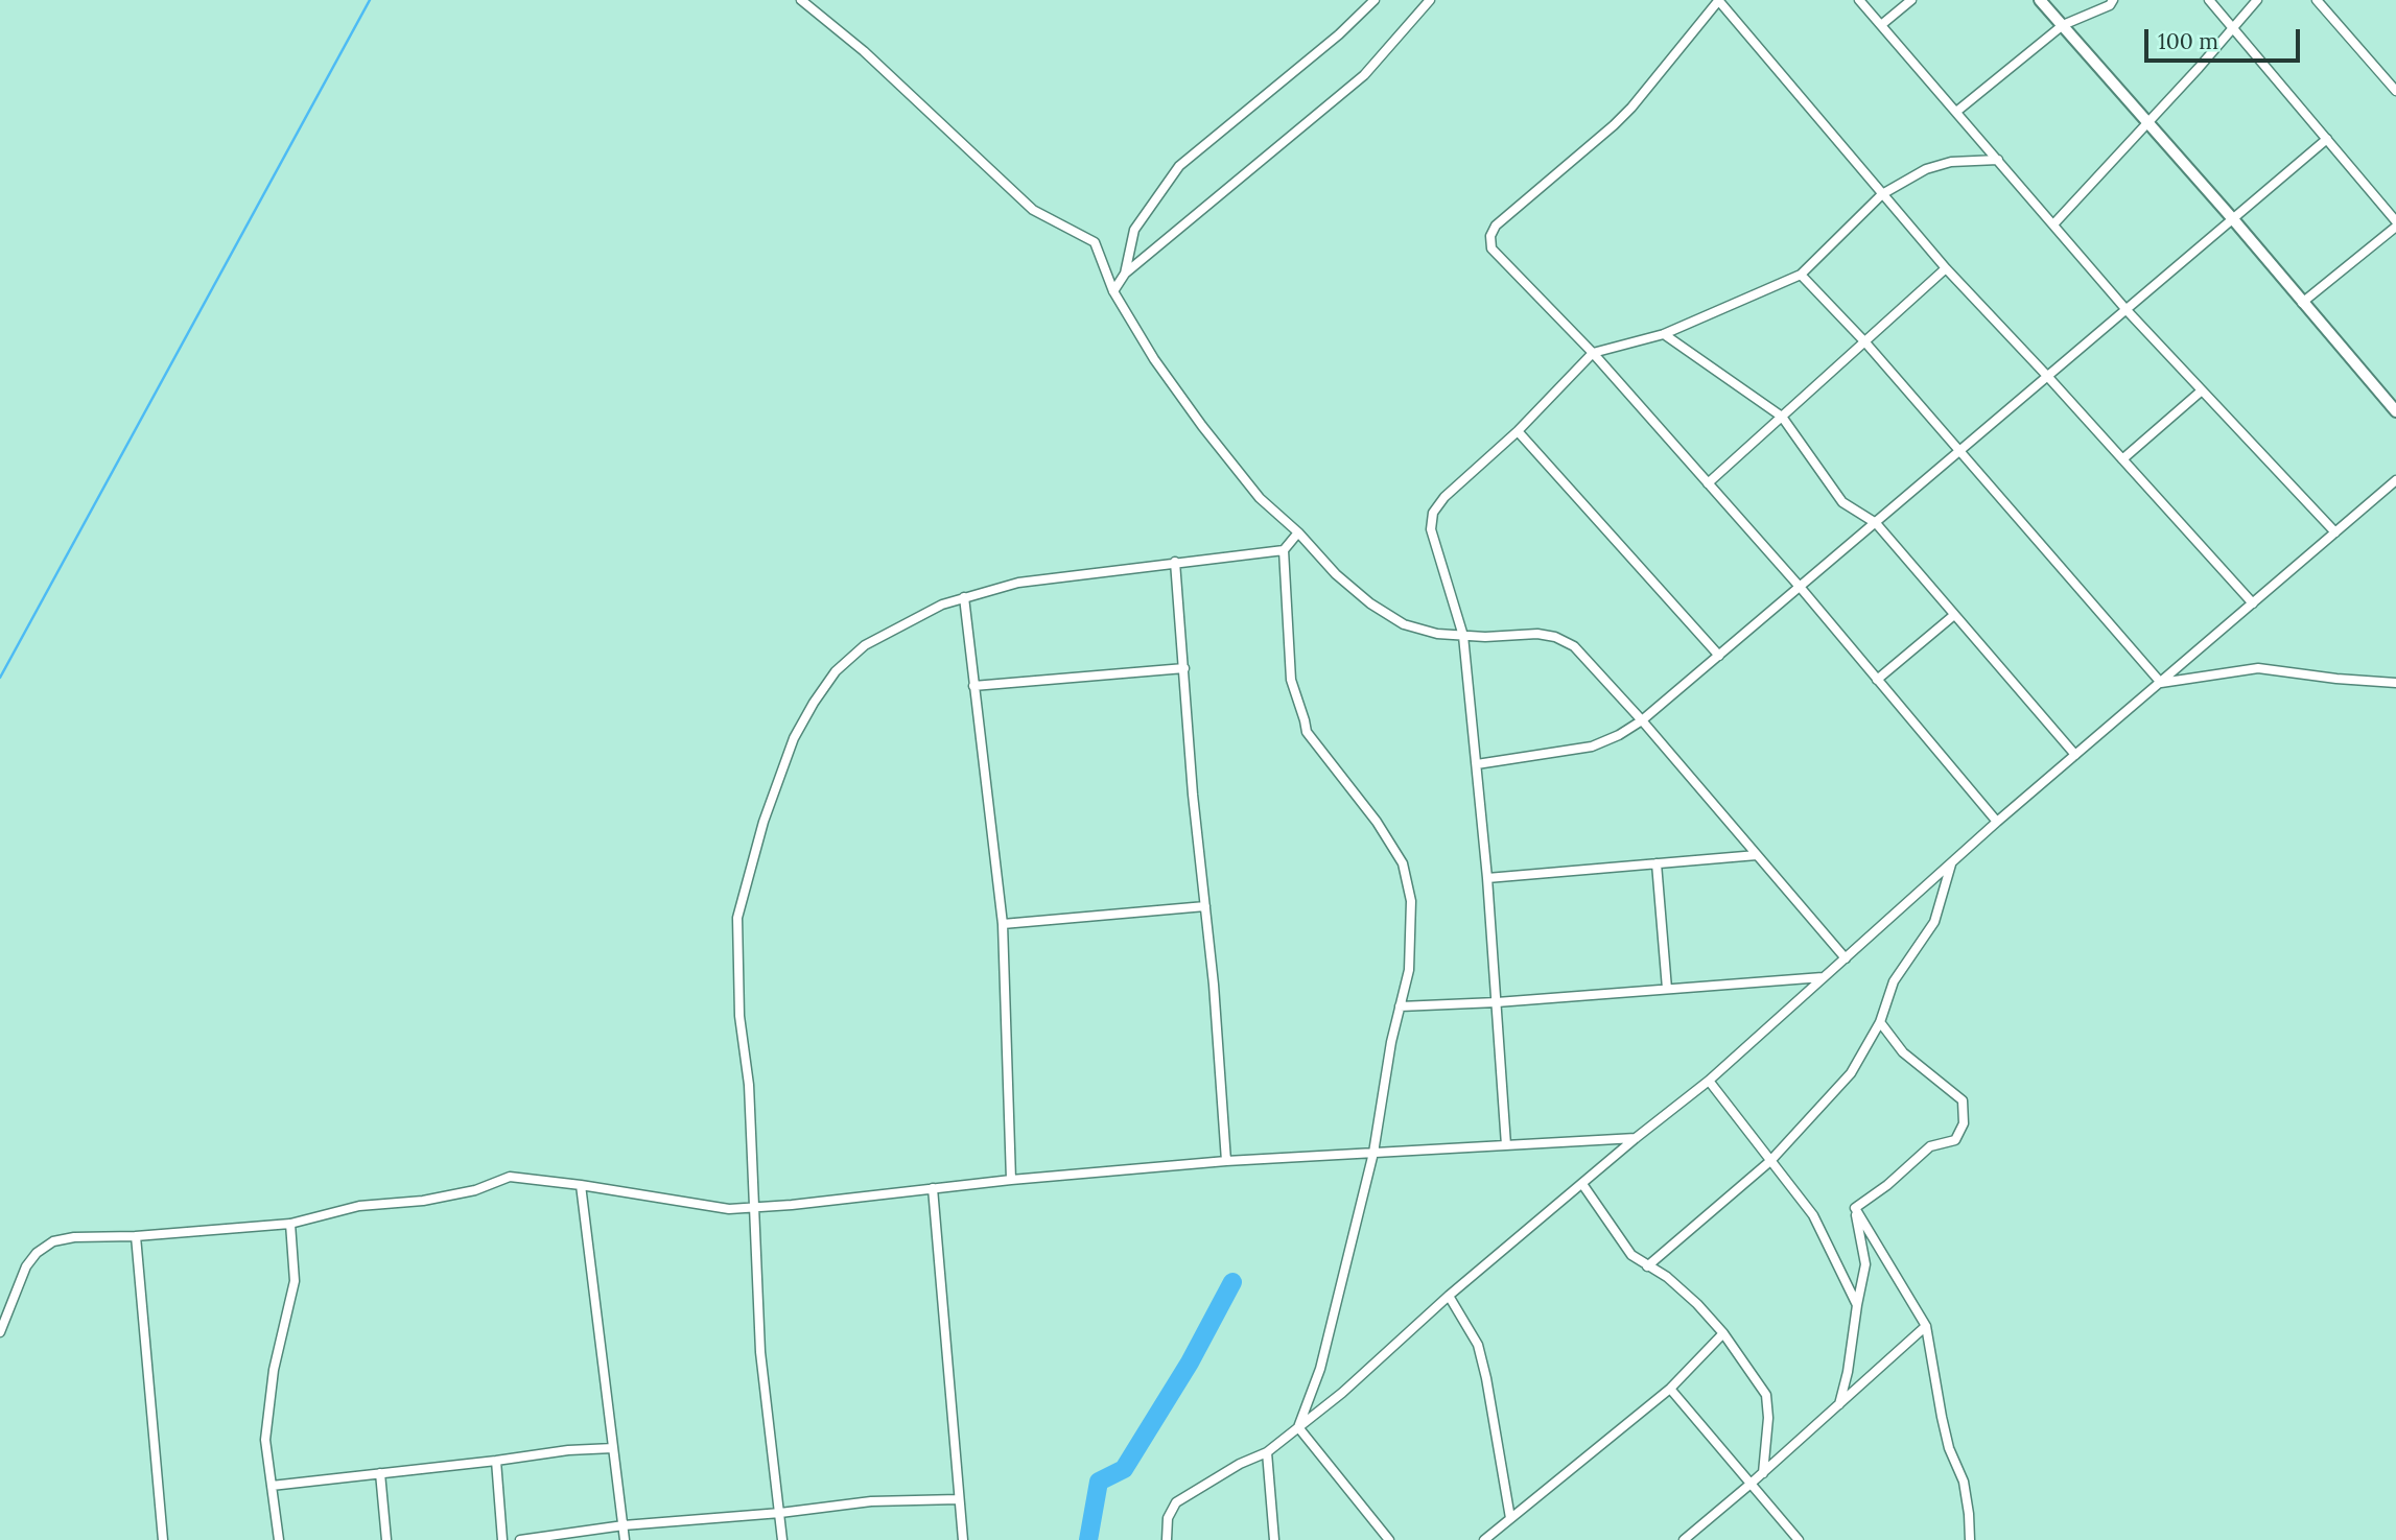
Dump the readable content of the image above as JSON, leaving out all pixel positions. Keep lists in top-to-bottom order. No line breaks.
{"scale_bar":"100 m"}
